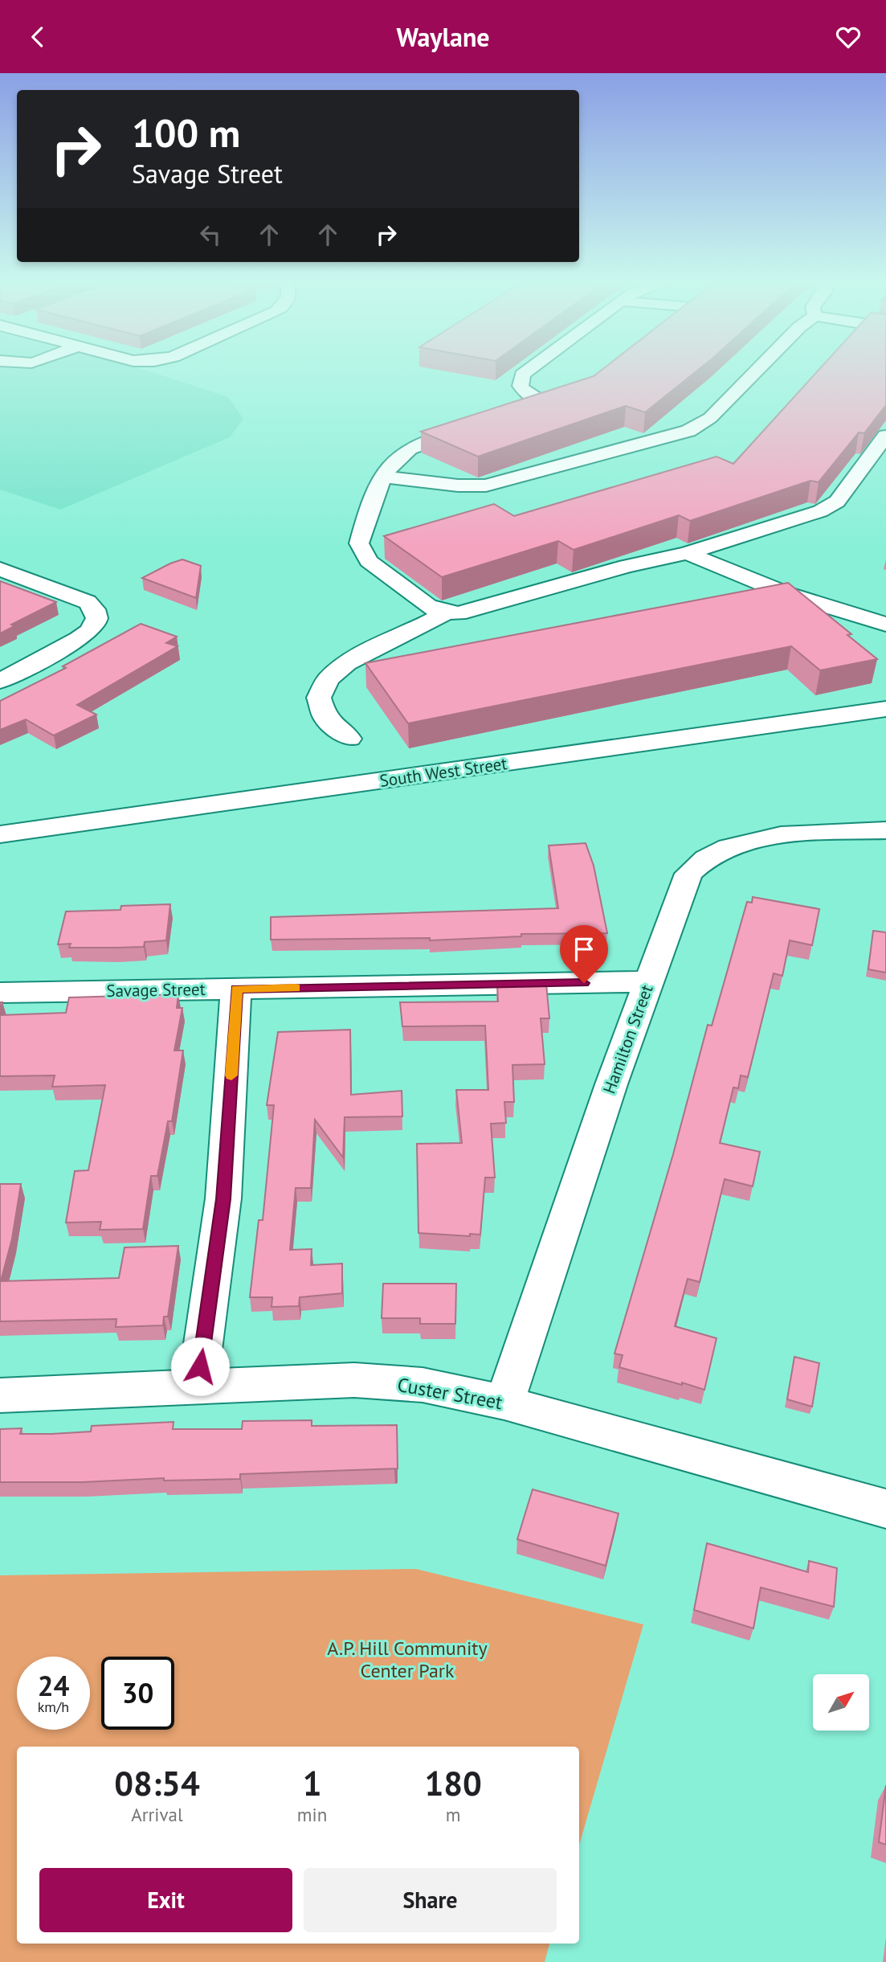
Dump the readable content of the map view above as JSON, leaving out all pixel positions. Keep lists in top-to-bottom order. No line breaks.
{"streets":{"street":["South West Street","Savage Street","Hamilton Street","Custer Street"]},"crossings":[["Savage Street","Hamilton Street"],["Hamilton Street","Custer Street"]],"parks":["A.P. Hill Community Center Park"],"north":"top right","page":{"header":"Waylane","turn":["100 m","Savage Street"],"speed":"24 km/h","limit":"30","eta":["08:54","Arrival","1","min","180","m"],"buttons":["Exit","Share"]}}
